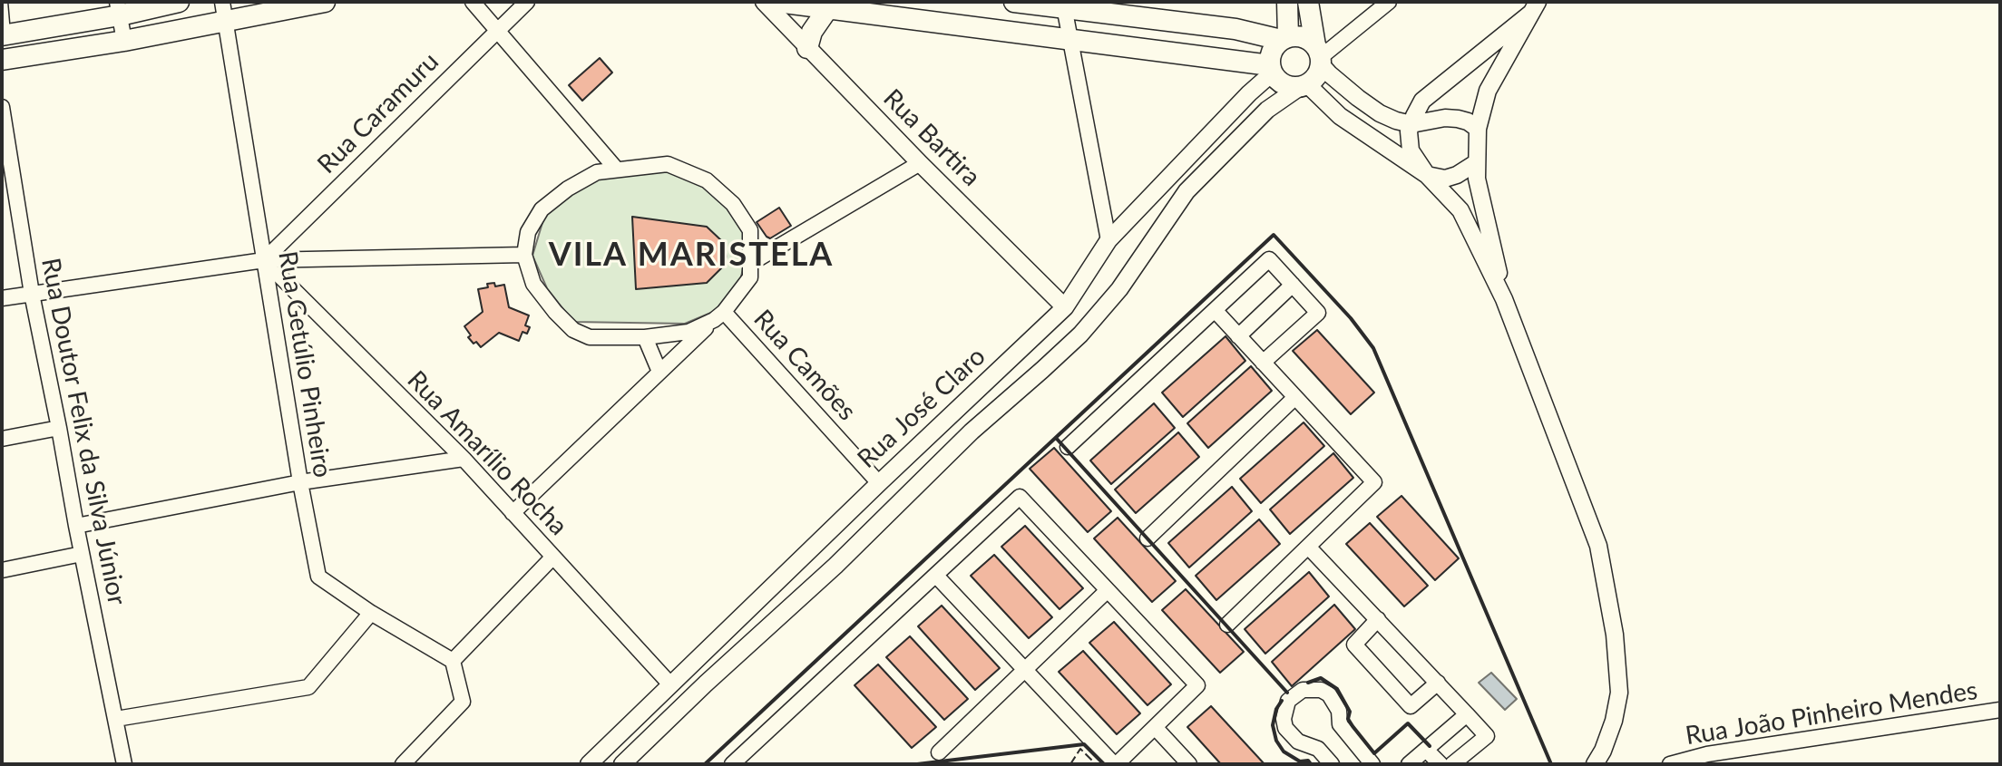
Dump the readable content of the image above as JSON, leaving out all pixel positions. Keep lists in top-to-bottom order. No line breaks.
{"streets":{"street":["Rua Caramuru","Rua Bartira","Rua Getúlio Pinheiro","Rua Camões","Rua José Claro","Rua Doutor Felix da Silva Júnior","Rua Amarílio Rocha","Rua João Pinheiro Mendes"]},"crossings":[["Rua Caramuru","Rua Getúlio Pinheiro"],["Rua Caramuru","Rua Amarílio Rocha"],["Rua Bartira","Rua José Claro"],["Rua Getúlio Pinheiro","Rua Amarílio Rocha"],["Rua Camões","Rua José Claro"],["Rua José Claro","Rua Amarílio Rocha"]],"districts":["VILA MARISTELA"]}
